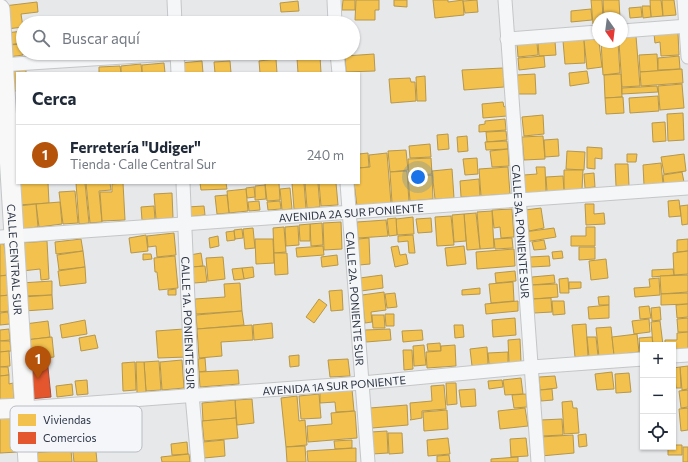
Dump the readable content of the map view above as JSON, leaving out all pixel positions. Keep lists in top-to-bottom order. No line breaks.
{"streets":{"street":["AVENIDA 2A SUR PONIENTE","CALLE 3A. PONIENTE SUR","CALLE CENTRAL SUR","CALLE 2A. PONIENTE SUR","CALLE 1A. PONIENTE SUR","AVENIDA 1A SUR PONIENTE"]},"crossings":[["AVENIDA 2A SUR PONIENTE","CALLE 3A. PONIENTE SUR"],["AVENIDA 2A SUR PONIENTE","CALLE CENTRAL SUR"],["AVENIDA 2A SUR PONIENTE","CALLE 2A. PONIENTE SUR"],["AVENIDA 2A SUR PONIENTE","CALLE 1A. PONIENTE SUR"],["CALLE 3A. PONIENTE SUR","AVENIDA 1A SUR PONIENTE"],["CALLE 2A. PONIENTE SUR","AVENIDA 1A SUR PONIENTE"],["CALLE 1A. PONIENTE SUR","AVENIDA 1A SUR PONIENTE"]],"legend":["Viviendas","Comercios"],"north":"bottom","page":{"search":"Buscar aquí","heading":"Cerca","list":[{"mark":"1","name":"Ferretería \"Udiger\"","note":"Tienda · Calle Central Sur","value":"240 m"}],"map_buttons":["+","−"],"pins":"1"}}
